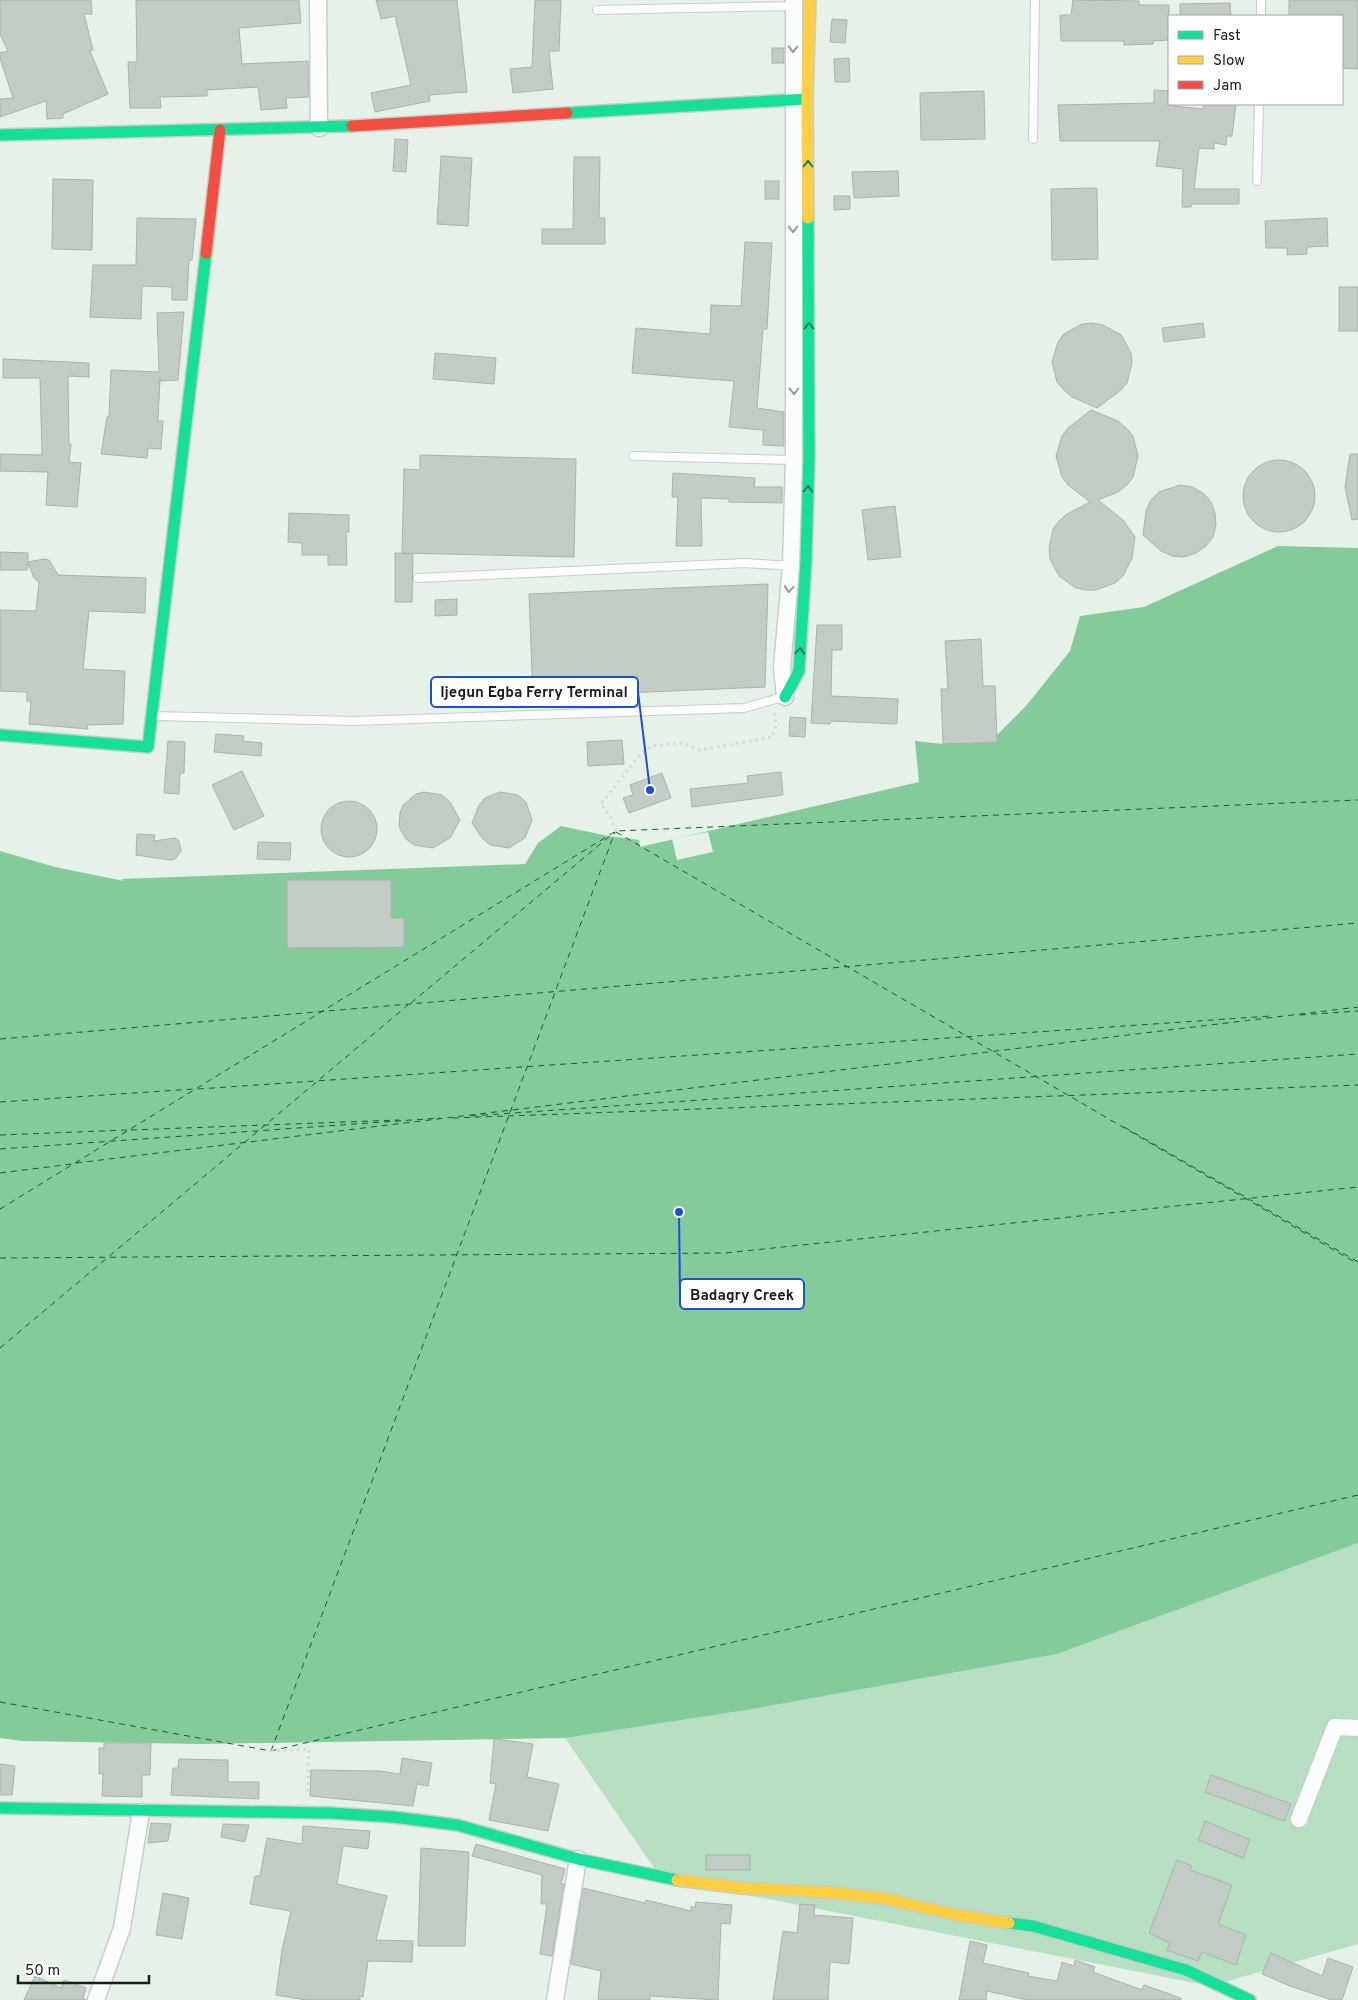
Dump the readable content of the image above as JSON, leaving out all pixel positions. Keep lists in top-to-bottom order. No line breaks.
{"places":["Ijegun Egba Ferry Terminal","Badagry Creek"],"legend":["Fast","Slow","Jam"],"scale_bar":"50 m"}
